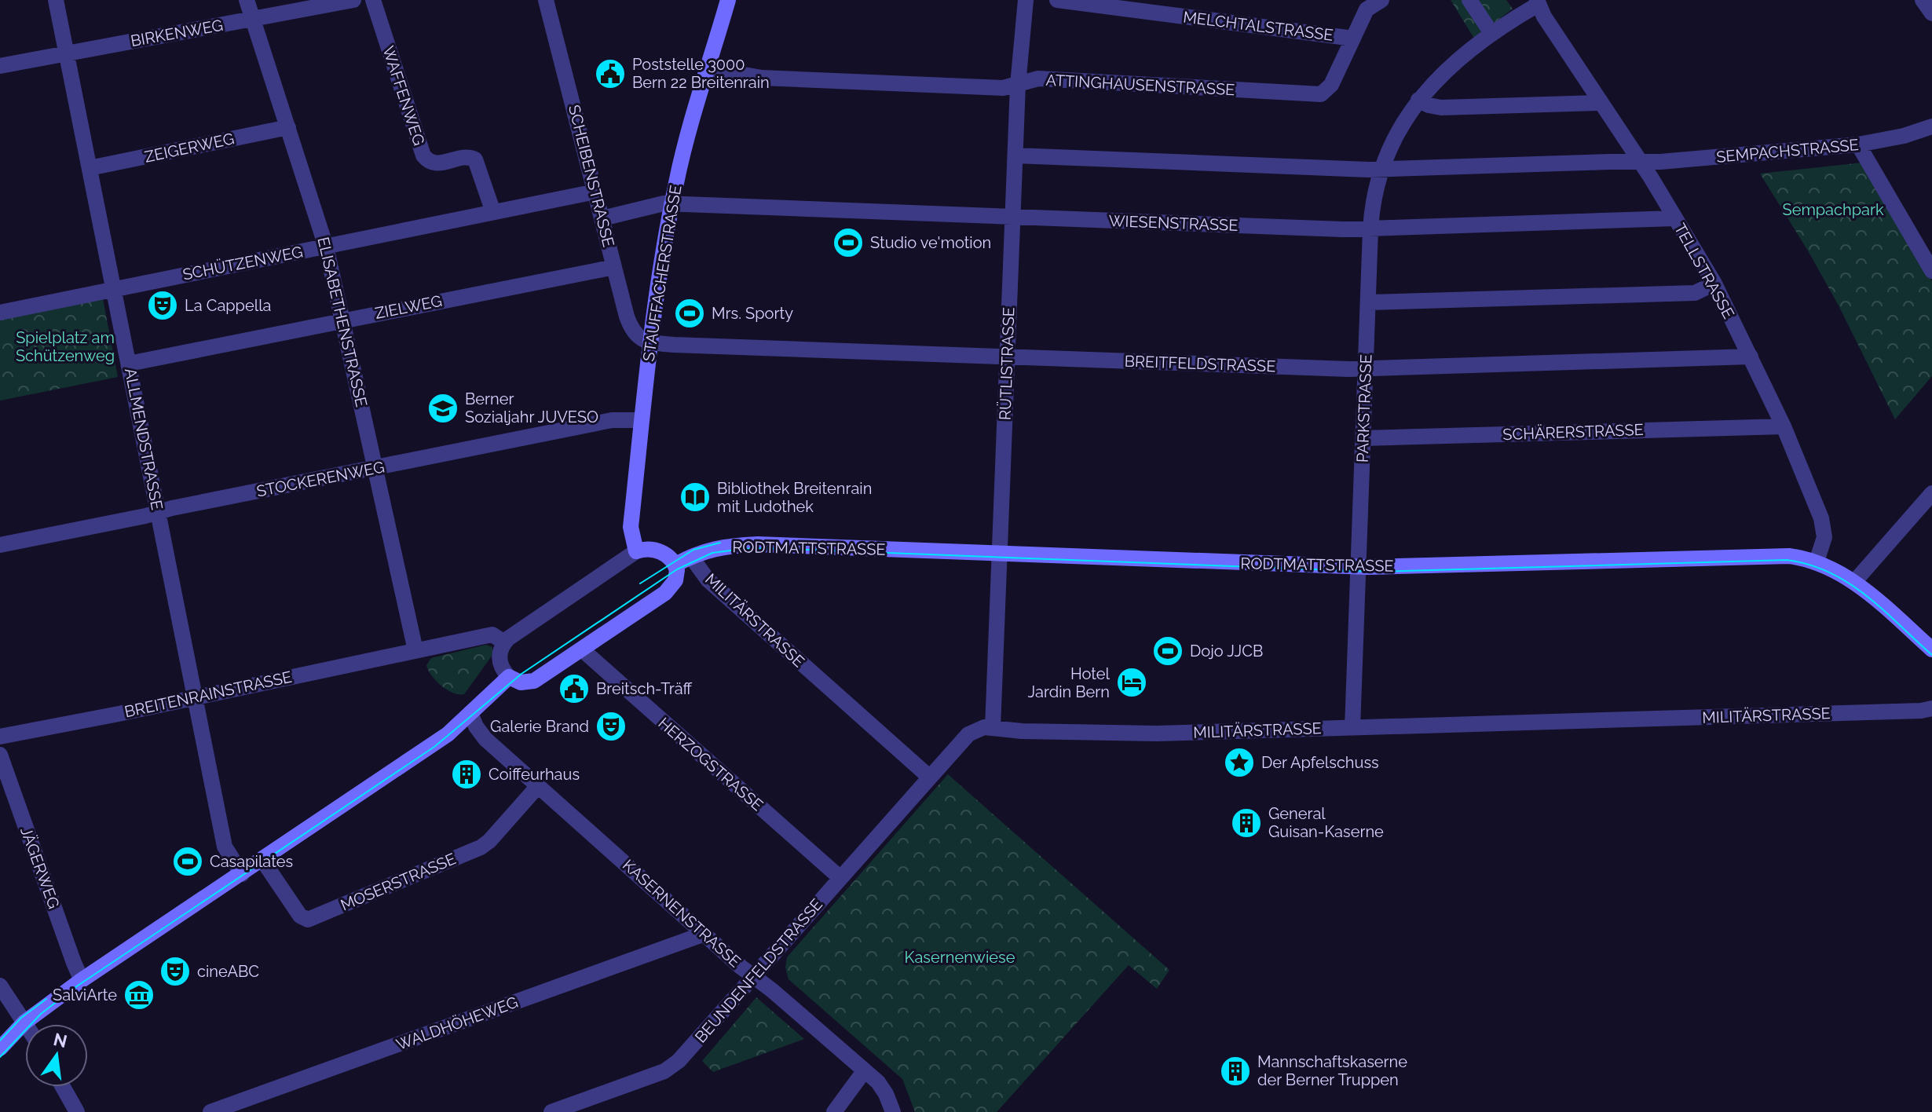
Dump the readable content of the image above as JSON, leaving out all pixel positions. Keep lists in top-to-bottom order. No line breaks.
{"streets":{"street":["MELCHTALSTRASSE","BIRKENWEG","ATTINGHAUSENSTRASSE","WAFFENWEG","ZEIGERWEG","SEMPACHSTRASSE","SCHEIBENSTRASSE","WIESENSTRASSE","SCHÜTZENWEG","TELLSTRASSE","STAUFFACHERSTRASSE","ZIELWEG","ELISABETHENSTRASSE","RÜTLISTRASSE","BREITFELDSTRASSE","PARKSTRASSE","SCHÄRERSTRASSE","ALLMENDSTRASSE","STOCKERENWEG","RODTMATTSTRASSE","MILITÄRSTRASSE","BREITENRAINSTRASSE","HERZOGSTRASSE","JÄGERWEG","MOSERSTRASSE","KASERNENSTRASSE","BEUNDENFELDSTRASSE","WALDHÖHEWEG"]},"crossings":[["MELCHTALSTRASSE","ATTINGHAUSENSTRASSE"],["BIRKENWEG","ELISABETHENSTRASSE"],["BIRKENWEG","ALLMENDSTRASSE"],["ATTINGHAUSENSTRASSE","STAUFFACHERSTRASSE"],["ATTINGHAUSENSTRASSE","RÜTLISTRASSE"],["WAFFENWEG","SCHÜTZENWEG"],["ZEIGERWEG","ELISABETHENSTRASSE"],["ZEIGERWEG","ALLMENDSTRASSE"],["SEMPACHSTRASSE","TELLSTRASSE"],["SCHEIBENSTRASSE","WIESENSTRASSE"],["SCHEIBENSTRASSE","SCHÜTZENWEG"],["SCHEIBENSTRASSE","STAUFFACHERSTRASSE"],["SCHEIBENSTRASSE","ZIELWEG"],["SCHEIBENSTRASSE","BREITFELDSTRASSE"],["WIESENSTRASSE","TELLSTRASSE"],["WIESENSTRASSE","STAUFFACHERSTRASSE"],["WIESENSTRASSE","RÜTLISTRASSE"],["WIESENSTRASSE","PARKSTRASSE"],["SCHÜTZENWEG","ELISABETHENSTRASSE"],["SCHÜTZENWEG","ALLMENDSTRASSE"],["TELLSTRASSE","BREITFELDSTRASSE"],["TELLSTRASSE","PARKSTRASSE"],["TELLSTRASSE","SCHÄRERSTRASSE"],["TELLSTRASSE","RODTMATTSTRASSE"],["STAUFFACHERSTRASSE","BREITFELDSTRASSE"],["STAUFFACHERSTRASSE","STOCKERENWEG"],["ZIELWEG","ELISABETHENSTRASSE"],["ZIELWEG","ALLMENDSTRASSE"],["ELISABETHENSTRASSE","STOCKERENWEG"],["ELISABETHENSTRASSE","BREITENRAINSTRASSE"],["RÜTLISTRASSE","BREITFELDSTRASSE"],["RÜTLISTRASSE","RODTMATTSTRASSE"],["RÜTLISTRASSE","MILITÄRSTRASSE"],["BREITFELDSTRASSE","PARKSTRASSE"],["PARKSTRASSE","SCHÄRERSTRASSE"],["PARKSTRASSE","RODTMATTSTRASSE"],["PARKSTRASSE","MILITÄRSTRASSE"],["ALLMENDSTRASSE","STOCKERENWEG"],["ALLMENDSTRASSE","BREITENRAINSTRASSE"],["RODTMATTSTRASSE","MILITÄRSTRASSE"],["MILITÄRSTRASSE","BEUNDENFELDSTRASSE"],["HERZOGSTRASSE","BEUNDENFELDSTRASSE"],["MOSERSTRASSE","KASERNENSTRASSE"],["KASERNENSTRASSE","BEUNDENFELDSTRASSE"],["KASERNENSTRASSE","WALDHÖHEWEG"]],"parks":["Sempachpark","Spielplatz am Schützenweg","Kasernenwiese"],"places":{"public building":["Poststelle 3000 Bern 22 Breitenrain","Breitsch-Träff"],"sports":["Studio ve'motion","Mrs. Sporty","Dojo JJCB","Casapilates"],"theatre":["La Cappella","Galerie Brand","cineABC"],"school or university":["Berner Sozialjahr JUVESO"],"library":["Bibliothek Breitenrain mit Ludothek"],"hotel":["Hotel Jardin Bern"],"place":["Der Apfelschuss"],"building":["Coiffeurhaus","General Guisan-Kaserne","Mannschaftskaserne der Berner Truppen"],"museum":["SalviArte"]},"north":"top"}
